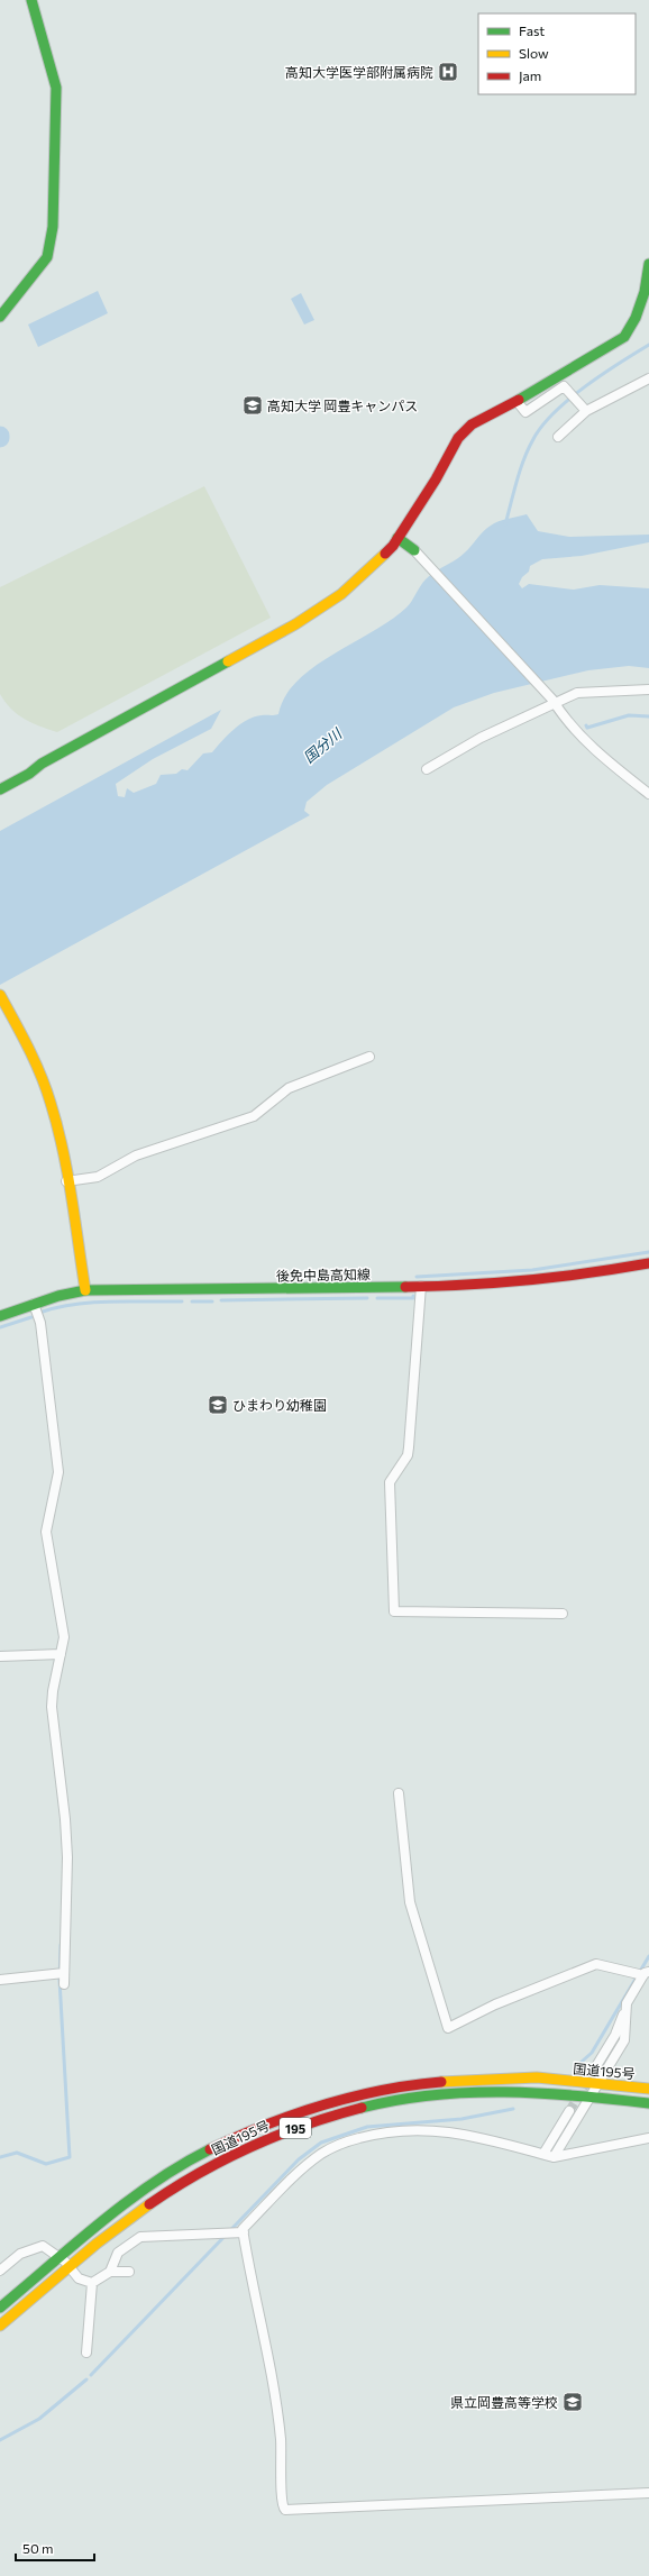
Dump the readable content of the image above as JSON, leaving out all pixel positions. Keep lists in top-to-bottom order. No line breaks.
{"streets":{"main road":["後免中島高知線","国道195号","195"]},"water":["国分川"],"places":{"hospital":["高知大学医学部附属病院"],"school or university":["高知大学 岡豊キャンパス","ひまわり幼稚園","県立岡豊高等学校"]},"legend":["Fast","Slow","Jam"],"scale_bar":"50 m"}
